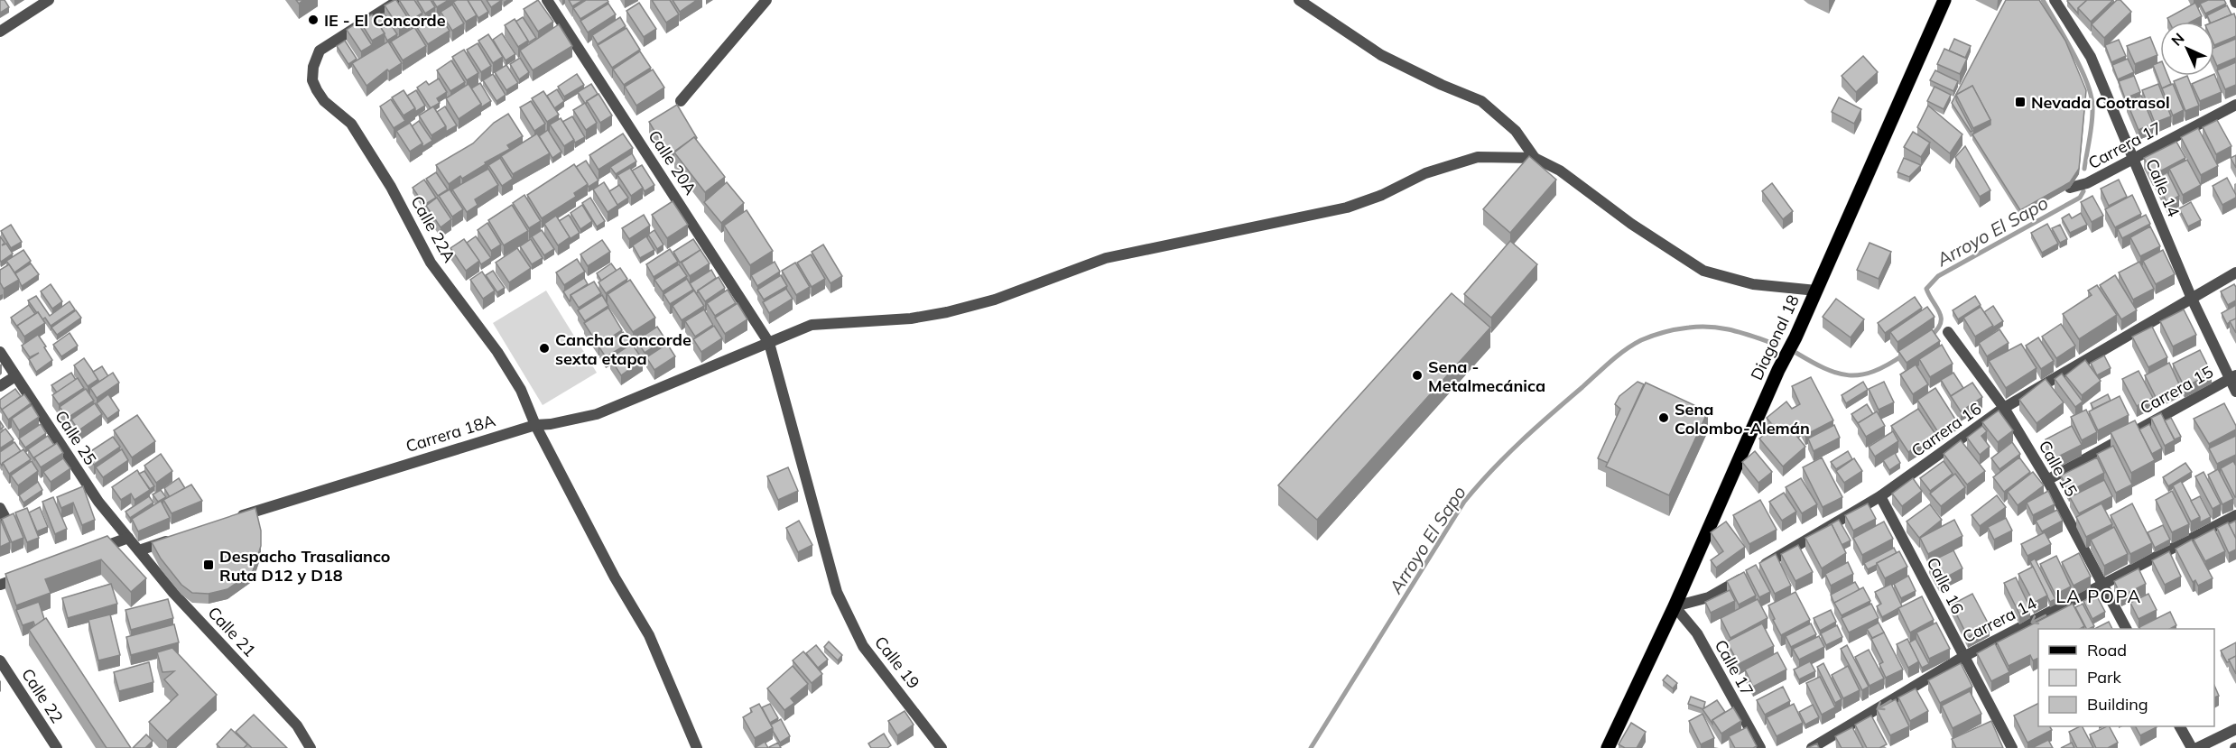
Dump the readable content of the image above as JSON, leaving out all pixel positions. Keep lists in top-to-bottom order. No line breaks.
{"streets":{"main road":["Diagonal 18"],"street":["Carrera 17","Calle 20A","Calle 14","Calle 22A","Carrera 15","Carrera 16","Carrera 18A","Calle 25","Calle 15","Calle 16","Carrera 14","Calle 21","Calle 19","Calle 17","Calle 22"]},"crossings":[["Carrera 17","Calle 14"],["Calle 20A","Carrera 18A"],["Calle 20A","Calle 19"],["Calle 14","Carrera 15"],["Calle 14","Carrera 16"],["Calle 22A","Carrera 18A"],["Diagonal 18","Carrera 16"],["Diagonal 18","Calle 17"],["Carrera 15","Calle 15"],["Carrera 16","Calle 15"],["Carrera 16","Calle 16"],["Carrera 16","Calle 17"],["Calle 25","Calle 21"],["Calle 15","Carrera 14"],["Calle 16","Carrera 14"]],"one_way":["Carrera 14"],"districts":["LA POPA"],"water":["Arroyo El Sapo"],"places":{"other":["IE - El Concorde","Cancha Concorde sexta etapa","Sena - Metalmecánica","Sena Colombo-Alemán"],"transit":["Nevada Cootrasol","Despacho Trasalianco Ruta D12 y D18"]},"legend":["Road","Park","Building"],"north":"top left"}
